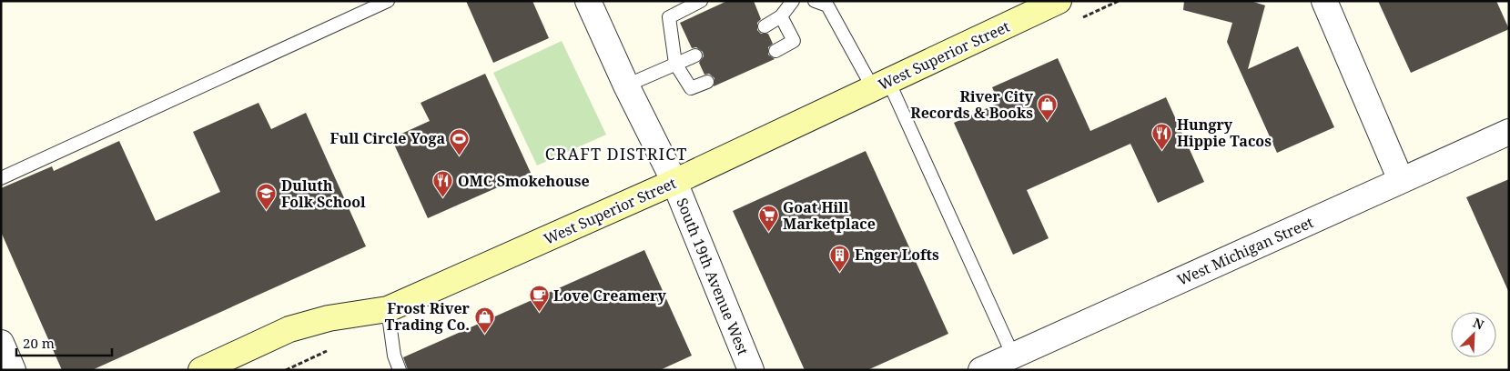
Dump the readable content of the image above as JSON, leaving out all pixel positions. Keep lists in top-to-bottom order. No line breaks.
{"streets":{"street":["West Superior Street","West Michigan Street","South 19th Avenue West"]},"crossings":[["West Superior Street","South 19th Avenue West"]],"districts":["CRAFT DISTRICT"],"places":{"shop":["River City Records & Books","Frost River Trading Co."],"restaurant":["Hungry Hippie Tacos","OMC Smokehouse"],"sports":["Full Circle Yoga"],"school or university":["Duluth Folk School"],"supermarket":["Goat Hill Marketplace"],"building":["Enger Lofts"],"cafe":["Love Creamery"]},"scale_bar":"20 m","north":"top right"}
